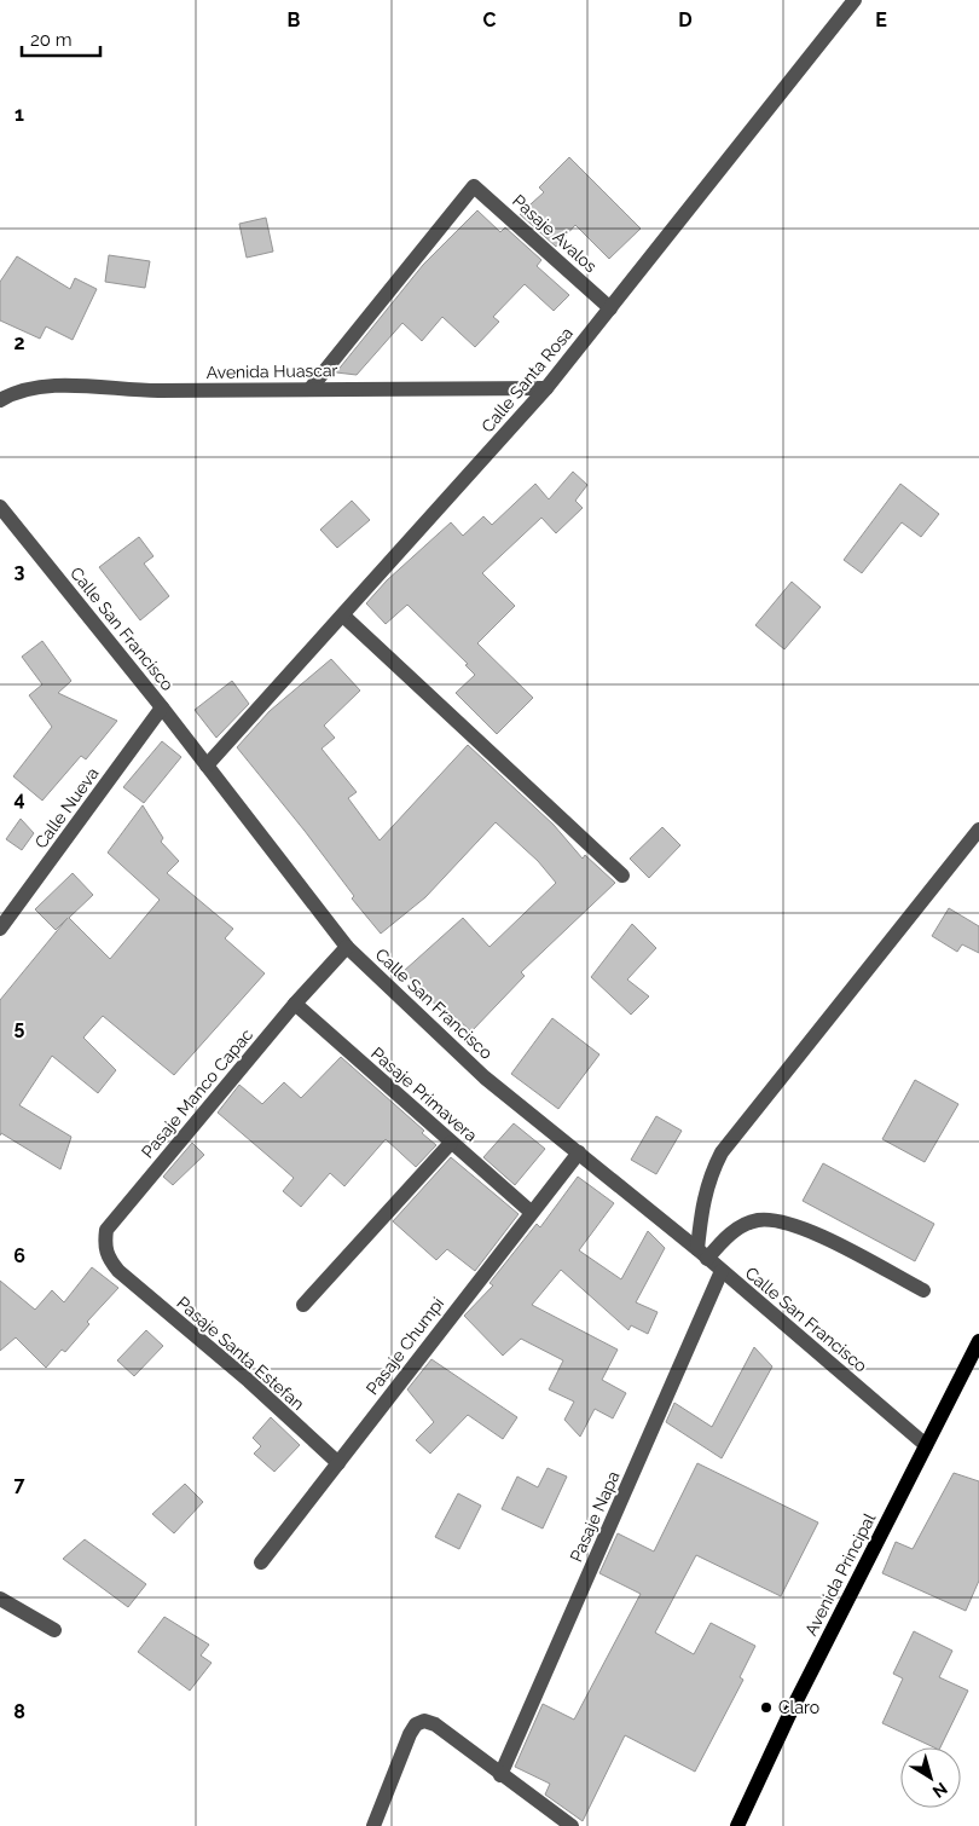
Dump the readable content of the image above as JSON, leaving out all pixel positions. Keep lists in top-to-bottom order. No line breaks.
{"streets":{"main road":["Avenida Principal"],"street":["Pasaje Ávalos","Avenida Huascar","Calle Santa Rosa","Calle San Francisco","Calle Nueva","Pasaje Manco Capac","Pasaje Primavera","Pasaje Chumpi","Pasaje Santa Estefan","Pasaje Napa"]},"crossings":[["Pasaje Ávalos","Avenida Huascar"],["Pasaje Ávalos","Calle Santa Rosa"],["Avenida Huascar","Calle Santa Rosa"],["Calle Santa Rosa","Calle San Francisco"],["Calle San Francisco","Calle Nueva"],["Calle San Francisco","Pasaje Manco Capac"],["Calle San Francisco","Pasaje Chumpi"],["Calle San Francisco","Pasaje Napa"],["Calle San Francisco","Avenida Principal"],["Pasaje Manco Capac","Pasaje Primavera"],["Pasaje Manco Capac","Pasaje Santa Estefan"],["Pasaje Primavera","Pasaje Chumpi"],["Pasaje Chumpi","Pasaje Santa Estefan"]],"places":["Claro"],"scale_bar":"20 m","north":"bottom right","grid":{"columns":["B","C","D","E"],"rows":["1","2","3","4","5","6","7","8"]}}
